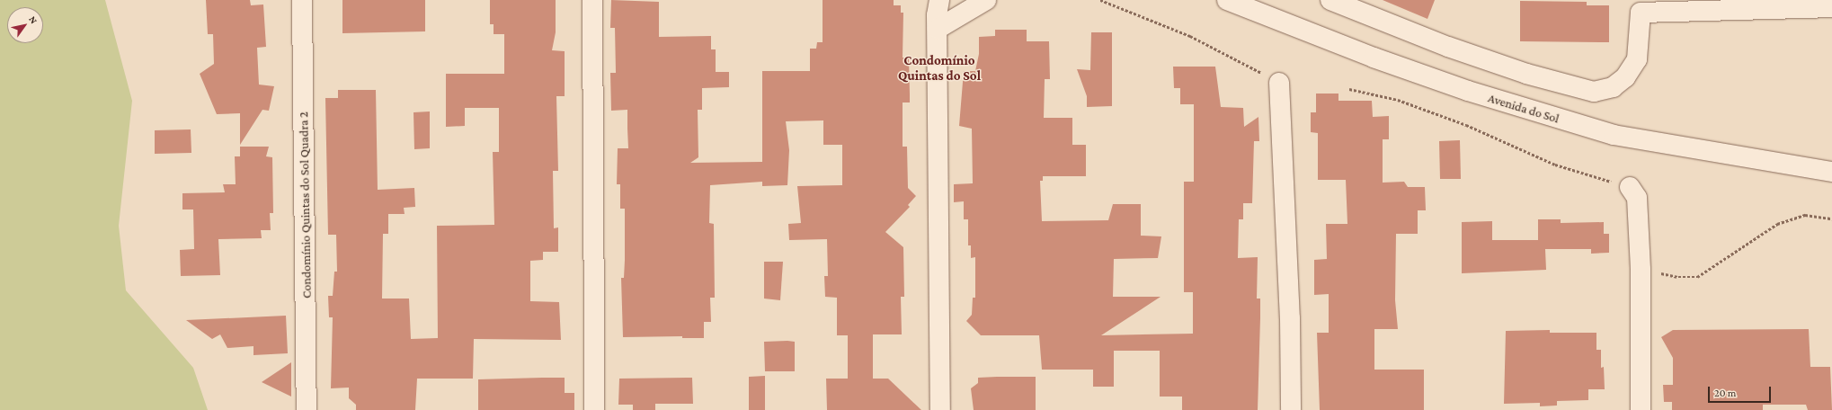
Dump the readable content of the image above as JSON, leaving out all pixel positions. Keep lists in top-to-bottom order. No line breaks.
{"streets":{"street":["Avenida do Sol","Condomínio Quintas do Sol Quadra 2"]},"districts":["Condomínio Quintas do Sol"],"scale_bar":"20 m","north":"top right"}
